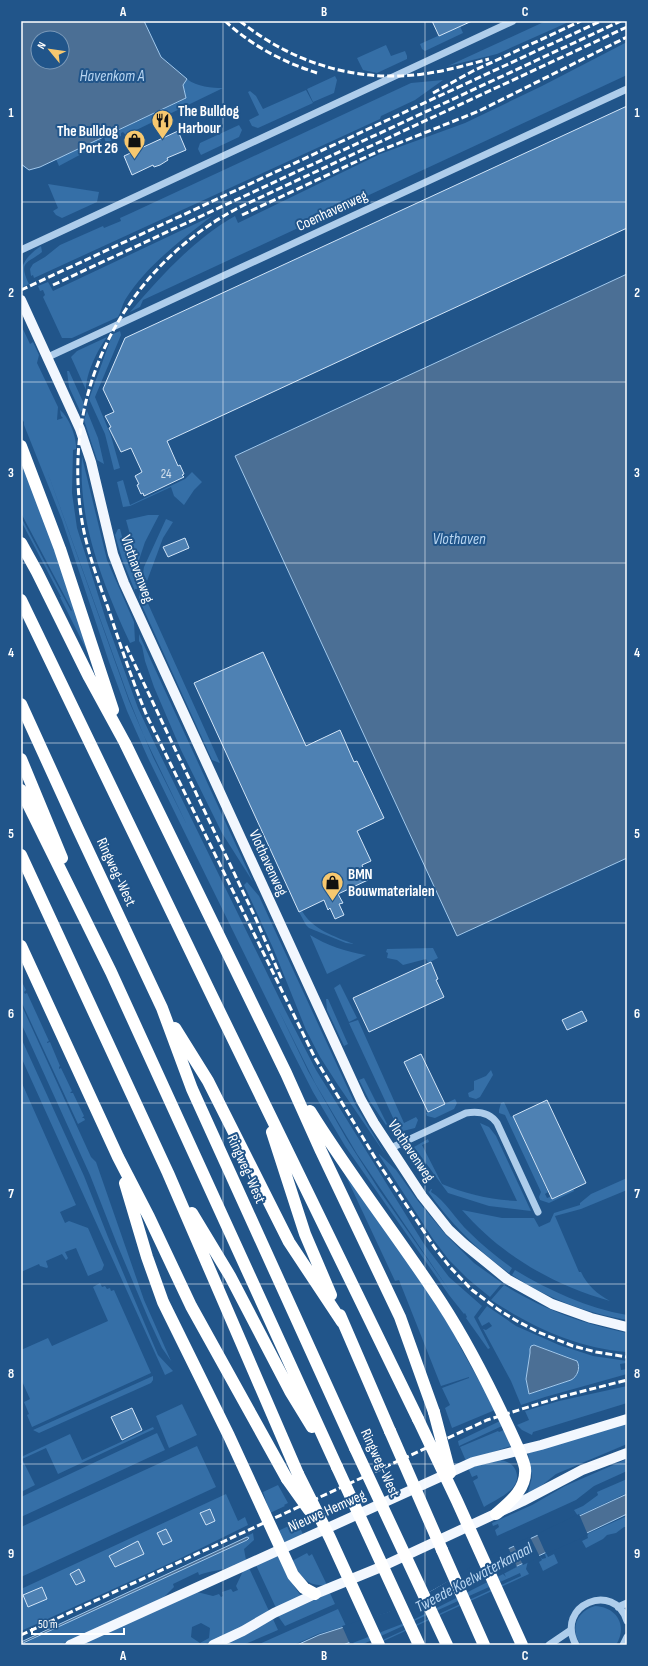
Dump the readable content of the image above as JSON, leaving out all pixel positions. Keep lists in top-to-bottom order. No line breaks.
{"streets":{"highway":["Ringweg-West"],"main road":["Vlothavenweg","Nieuwe Hemweg"],"street":["Coenhavenweg"]},"crossings":[["Coenhavenweg","Vlothavenweg"]],"water":["Havenkom A","Vlothaven","Tweede Koelwaterkanaal"],"places":{"restaurant":["The Bulldog Harbour"],"shop":["The Bulldog Port 26","BMN Bouwmaterialen"]},"house_numbers":["24"],"scale_bar":"50 m","north":"top left","grid":{"columns":["A","B","C"],"rows":["1","2","3","4","5","6","7","8","9"]}}
